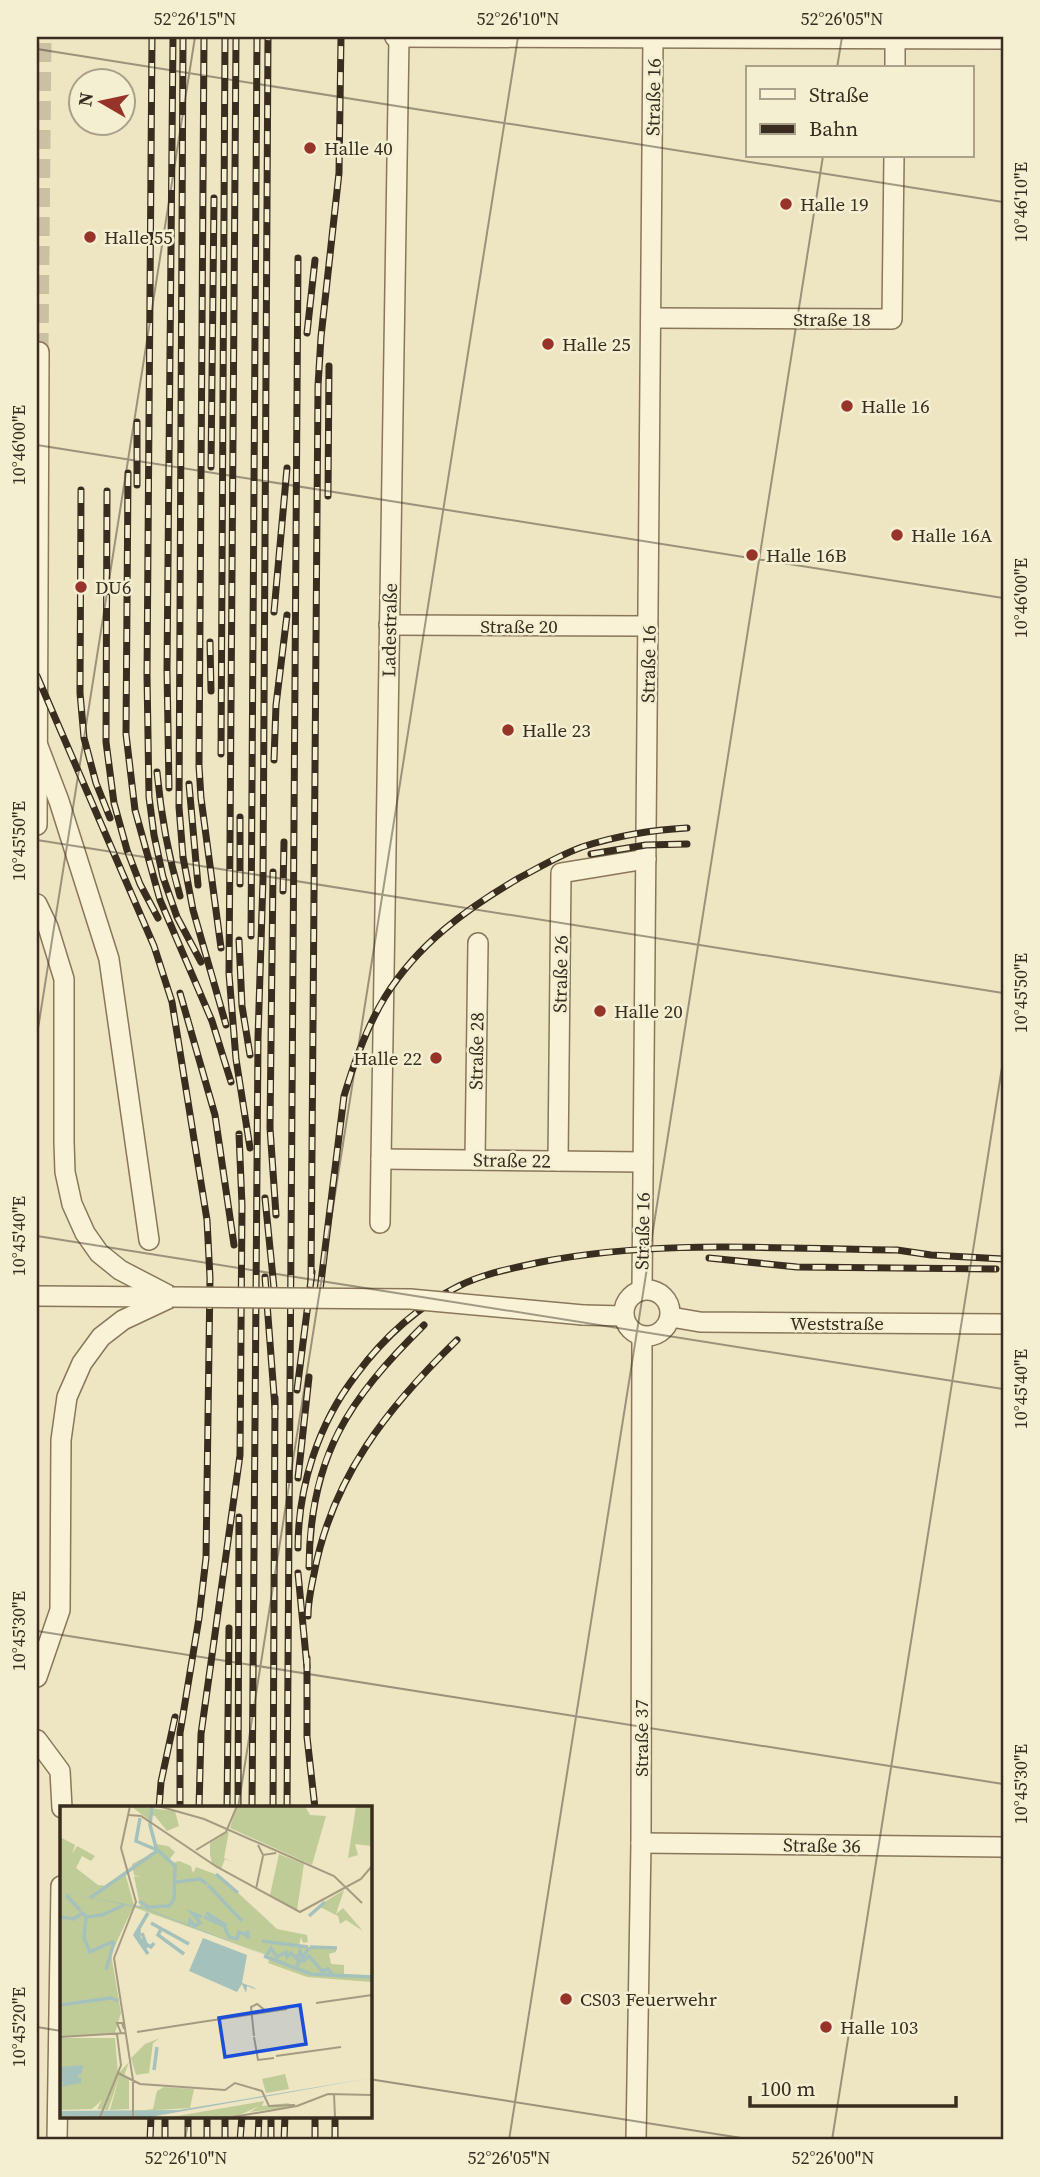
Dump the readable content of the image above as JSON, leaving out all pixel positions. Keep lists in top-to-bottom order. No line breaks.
{"streets":{"street":["Straße 16","Straße 18","Straße 20","Ladestraße","Straße 26","Straße 28","Straße 22","Weststraße","Straße 37","Straße 36"]},"crossings":[["Straße 16","Straße 18"],["Straße 16","Straße 20"],["Straße 16","Straße 26"],["Straße 16","Straße 22"],["Straße 16","Weststraße"],["Straße 16","Straße 37"],["Straße 20","Ladestraße"],["Ladestraße","Straße 22"],["Straße 26","Straße 22"],["Straße 28","Straße 22"],["Weststraße","Straße 37"],["Straße 37","Straße 36"]],"places":["Halle 40","Halle 19","Halle 55","Halle 25","Halle 16","Halle 16A","Halle 16B","DU6","Halle 23","Halle 20","Halle 22","CS03 Feuerwehr","Halle 103"],"legend":["Straße","Bahn"],"scale_bar":"100 m","north":"left","coordinates":["52°26'15\"N","52°26'10\"N","52°26'05\"N","10°46'10\"E","10°46'00\"E","10°45'50\"E","10°45'40\"E","10°45'30\"E","10°45'20\"E","52°26'00\"N"]}
